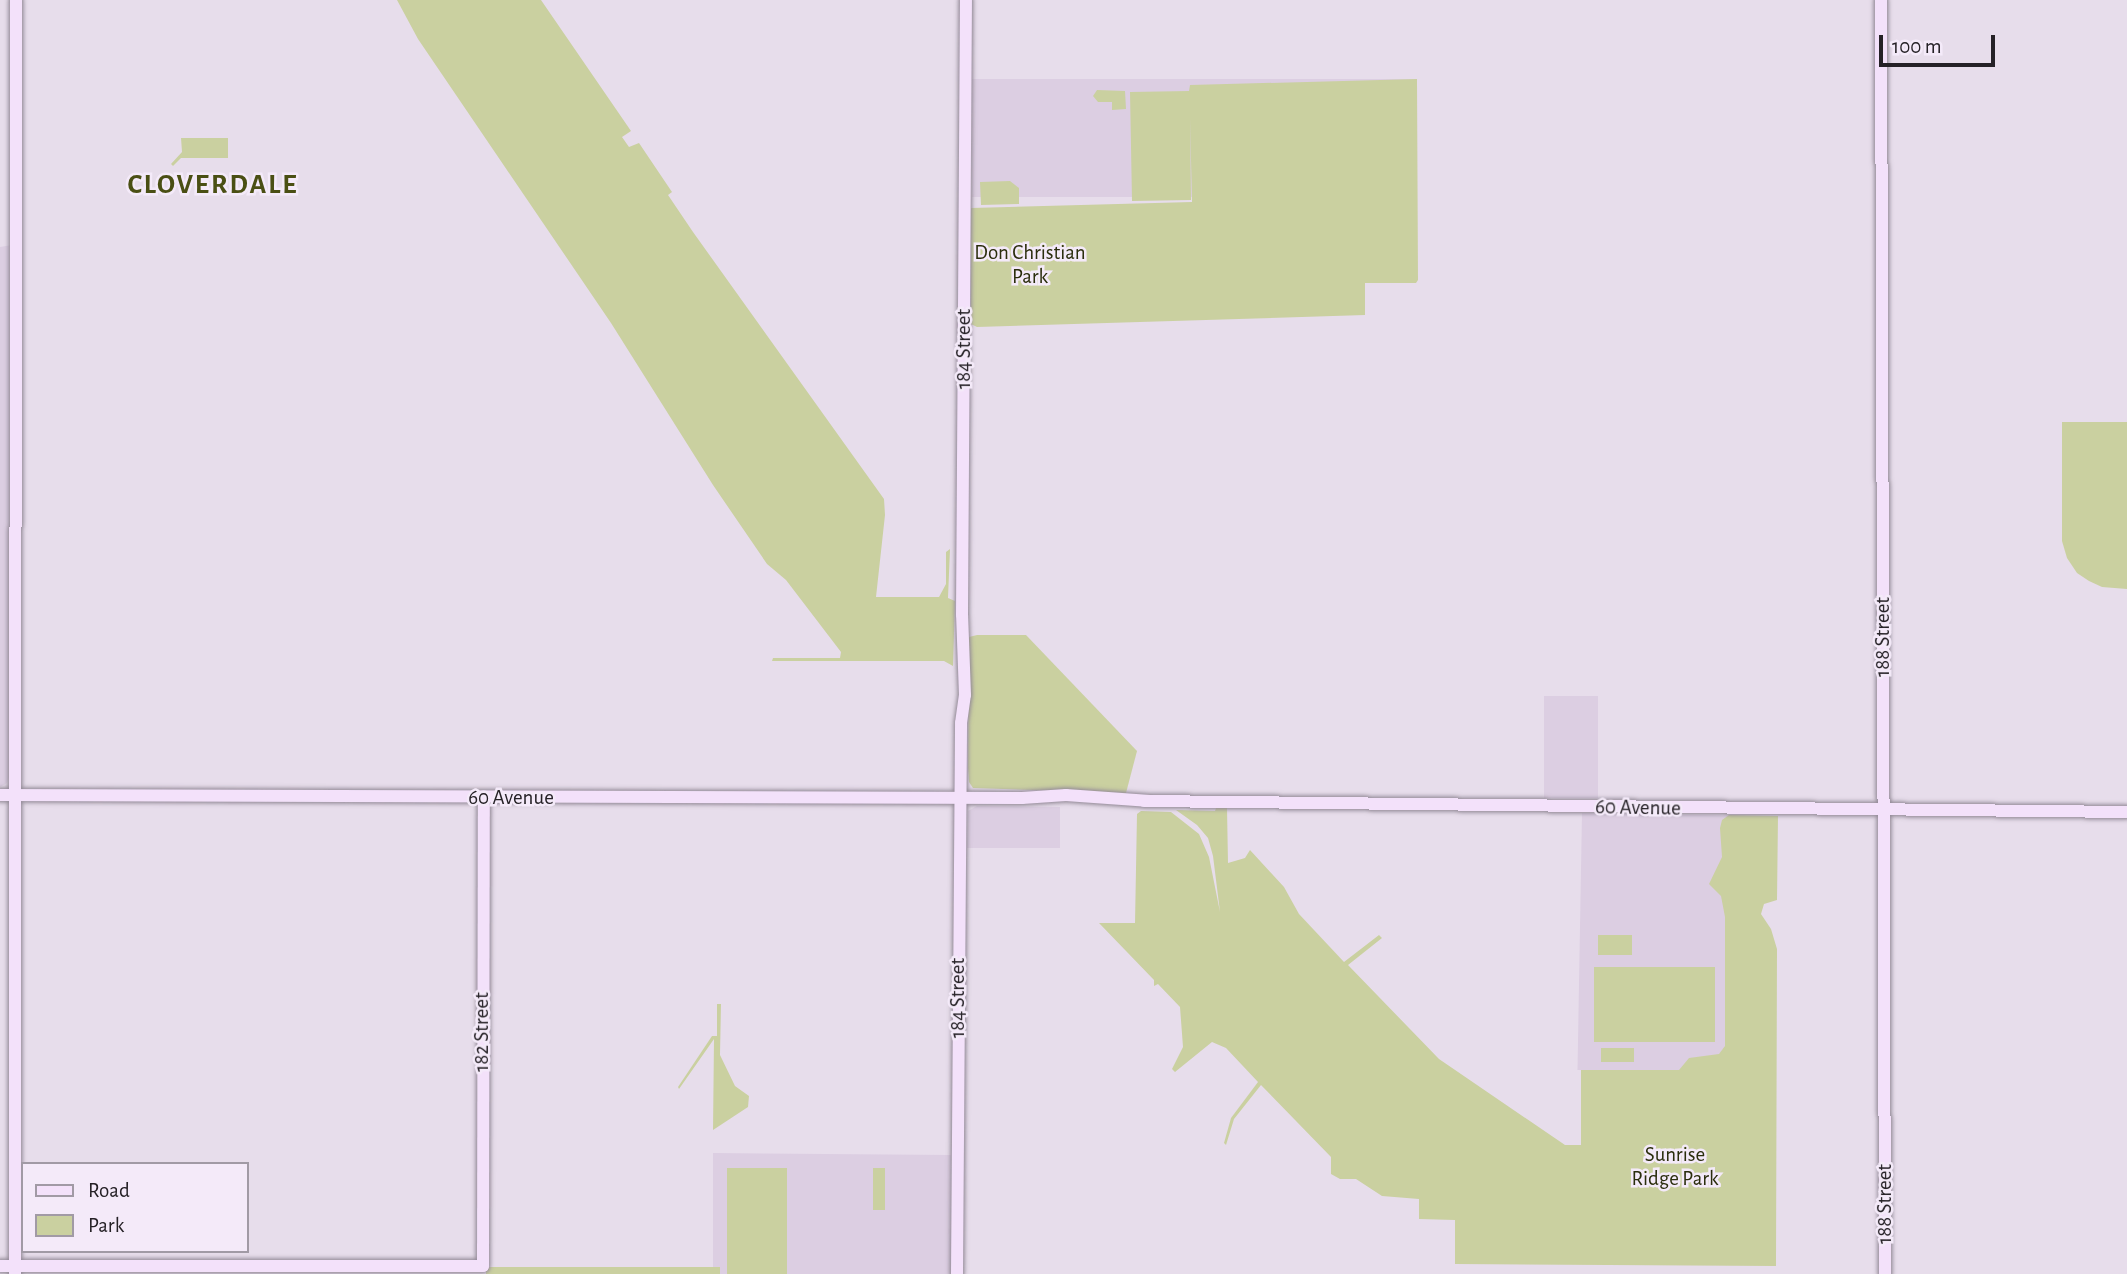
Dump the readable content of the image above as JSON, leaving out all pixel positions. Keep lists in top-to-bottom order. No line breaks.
{"streets":{"street":["184 Street","188 Street","60 Avenue","182 Street"]},"crossings":[["184 Street","60 Avenue"],["188 Street","60 Avenue"],["60 Avenue","182 Street"]],"districts":["CLOVERDALE"],"parks":["Don Christian Park","Sunrise Ridge Park"],"legend":["Road","Park"],"scale_bar":"100 m"}
